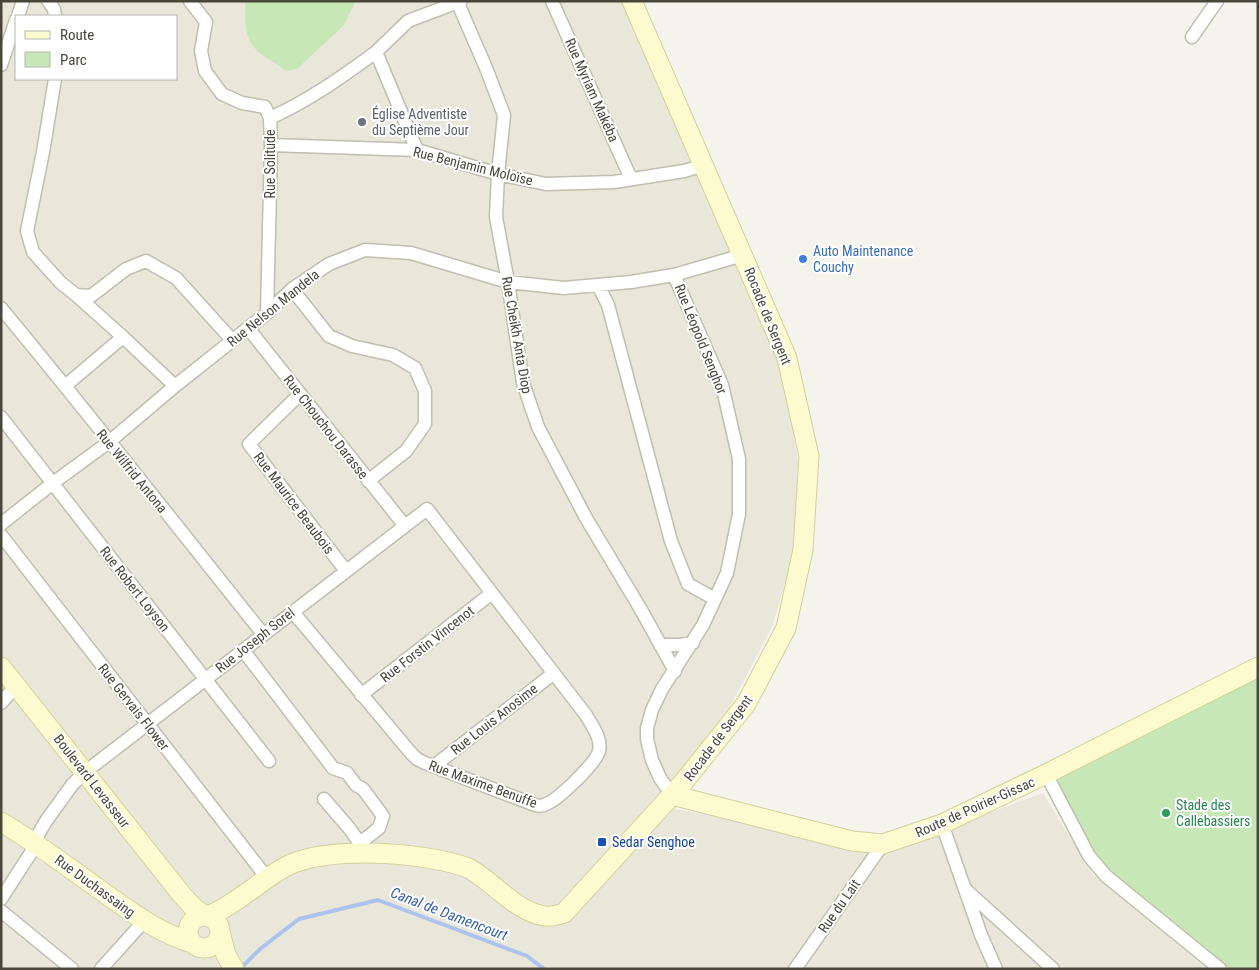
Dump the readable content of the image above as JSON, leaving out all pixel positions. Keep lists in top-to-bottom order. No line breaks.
{"streets":{"main road":["Rocade de Sergent","Boulevard Levasseur","Route de Poirier-Gissac","Rue Duchassaing"],"street":["Rue Myriam Makéba","Rue Solitude","Rue Benjamin Moloïse","Rue Nelson Mandela","Rue Cheikh Anta Diop","Rue Léopold Senghor","Rue Chouchou Darasse","Rue Wilfrid Antona","Rue Maurice Beaubois","Rue Robert Loyson","Rue Joseph Sorel","Rue Forstin Vincenot","Rue Gervais Flower","Rue Louis Anosime","Rue Maxime Benuffe","Rue du Lait"]},"crossings":[["Rue Myriam Makéba","Rue Benjamin Moloïse"],["Rue Solitude","Rue Benjamin Moloïse"],["Rue Solitude","Rue Nelson Mandela"],["Rue Benjamin Moloïse","Rocade de Sergent"],["Rue Benjamin Moloïse","Rue Cheikh Anta Diop"],["Rue Nelson Mandela","Rocade de Sergent"],["Rue Nelson Mandela","Rue Cheikh Anta Diop"],["Rue Nelson Mandela","Rue Léopold Senghor"],["Rue Nelson Mandela","Rue Chouchou Darasse"],["Rue Nelson Mandela","Rue Wilfrid Antona"],["Rue Nelson Mandela","Rue Robert Loyson"],["Rocade de Sergent","Rue Léopold Senghor"],["Rocade de Sergent","Rue Gervais Flower"],["Rocade de Sergent","Boulevard Levasseur"],["Rocade de Sergent","Route de Poirier-Gissac"],["Rue Cheikh Anta Diop","Rue Léopold Senghor"],["Rue Léopold Senghor","Route de Poirier-Gissac"],["Rue Chouchou Darasse","Rue Maurice Beaubois"],["Rue Chouchou Darasse","Rue Joseph Sorel"],["Rue Wilfrid Antona","Rue Joseph Sorel"],["Rue Maurice Beaubois","Rue Joseph Sorel"],["Rue Robert Loyson","Rue Joseph Sorel"],["Rue Joseph Sorel","Rue Gervais Flower"],["Rue Joseph Sorel","Boulevard Levasseur"],["Rue Joseph Sorel","Rue Maxime Benuffe"],["Rue Joseph Sorel","Rue Duchassaing"],["Rue Forstin Vincenot","Rue Maxime Benuffe"],["Rue Louis Anosime","Rue Maxime Benuffe"],["Boulevard Levasseur","Rue Duchassaing"],["Route de Poirier-Gissac","Rue du Lait"]],"water":["Canal de Damencourt"],"places":{"other":["Église Adventiste du Septième Jour","Auto Maintenance Couchy","Stade des Callebassiers"],"transit":["Sedar Senghoe"]},"legend":["Route","Parc"]}
